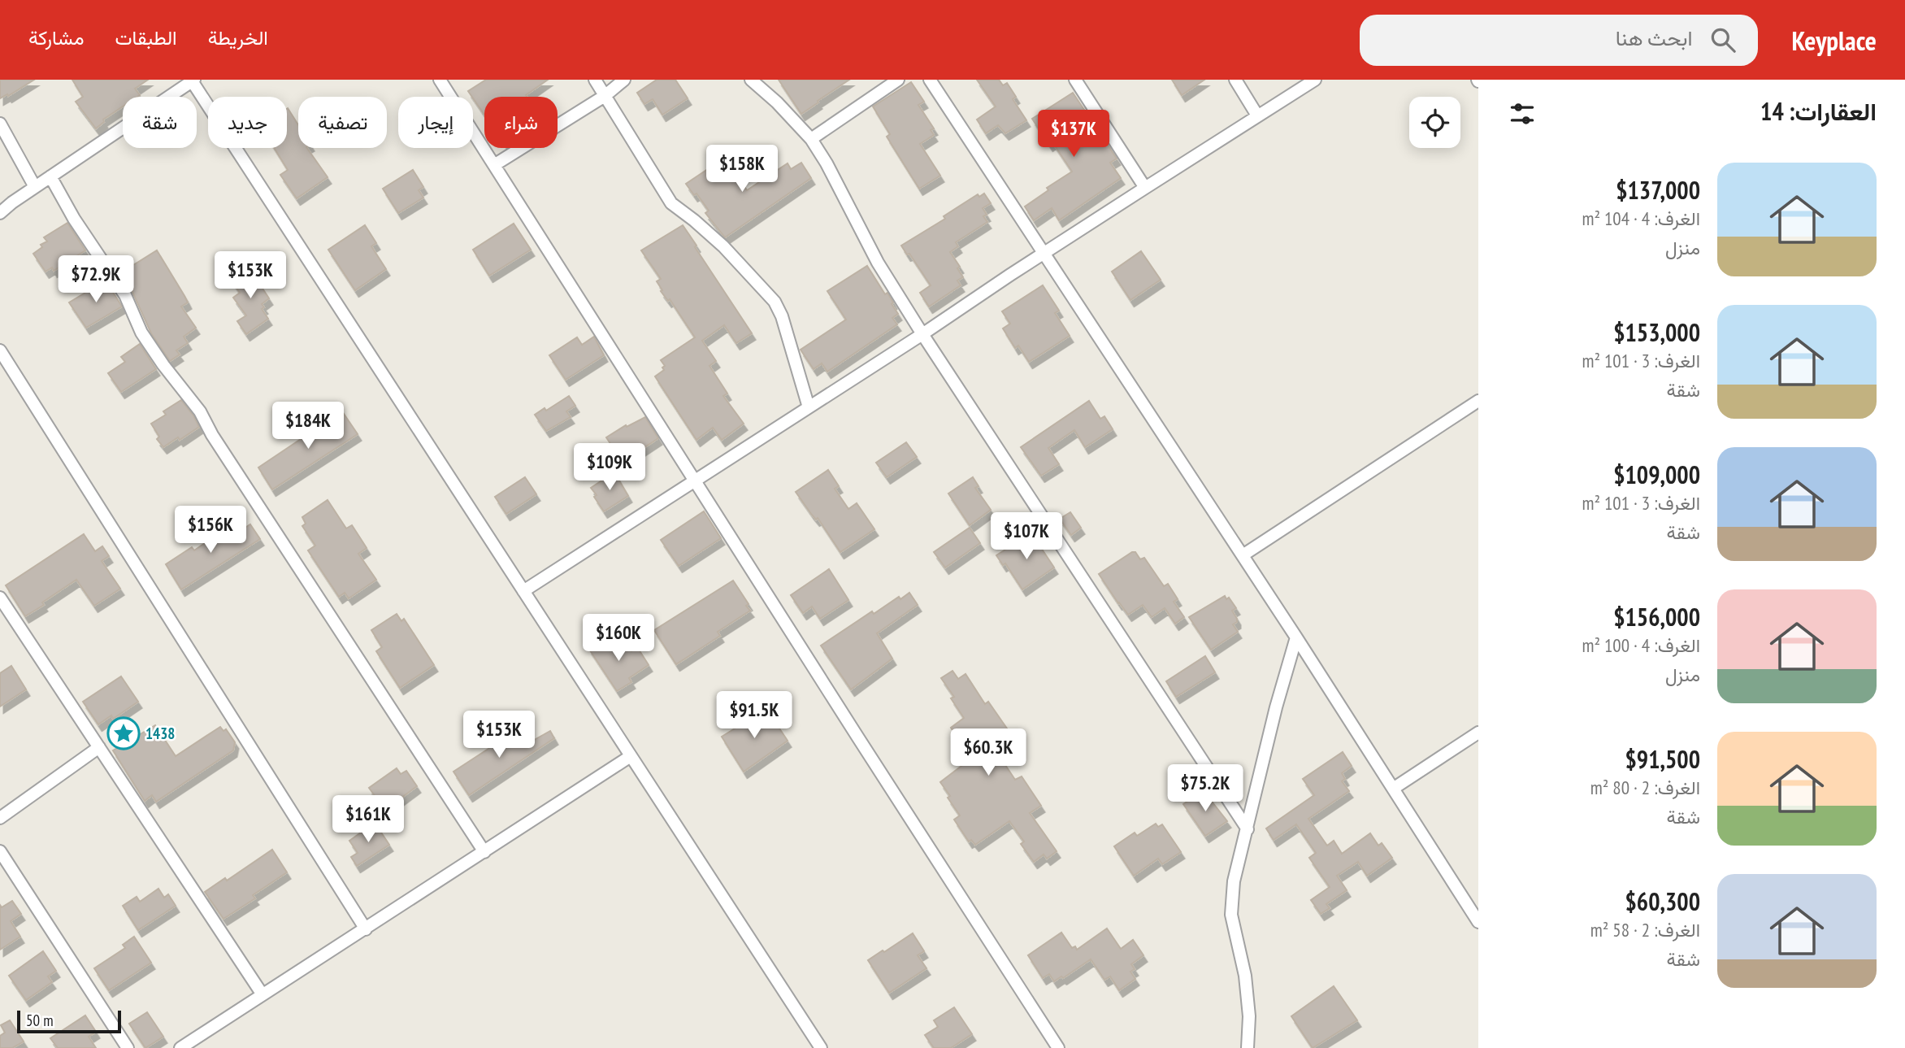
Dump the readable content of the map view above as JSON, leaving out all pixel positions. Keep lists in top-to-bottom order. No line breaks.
{"places":{"place":["1438"]},"scale_bar":"50 m","page":{"header":"Keyplace","search":"ابحث هنا","nav":["الخريطة","الطبقات","مشاركة"],"heading":"العقارات: 14","chip":["شراء","إيجار","تصفية","جديد","شقة"],"price":["$137K","$158K","$153K","$72.9K","$184K","$109K","$156K","$107K","$160K","$91.5K","$153K","$60.3K","$75.2K","$161K"],"list":[{"name":"$137,000","note":"الغرف: 4 · 104 m² · منزل"},{"name":"$153,000","note":"الغرف: 3 · 101 m² · شقة"},{"name":"$109,000","note":"الغرف: 3 · 101 m² · شقة"},{"name":"$156,000","note":"الغرف: 4 · 100 m² · منزل"},{"name":"$91,500","note":"الغرف: 2 · 80 m² · شقة"},{"name":"$60,300","note":"الغرف: 2 · 58 m² · شقة"}],"scale":"50 m"}}
